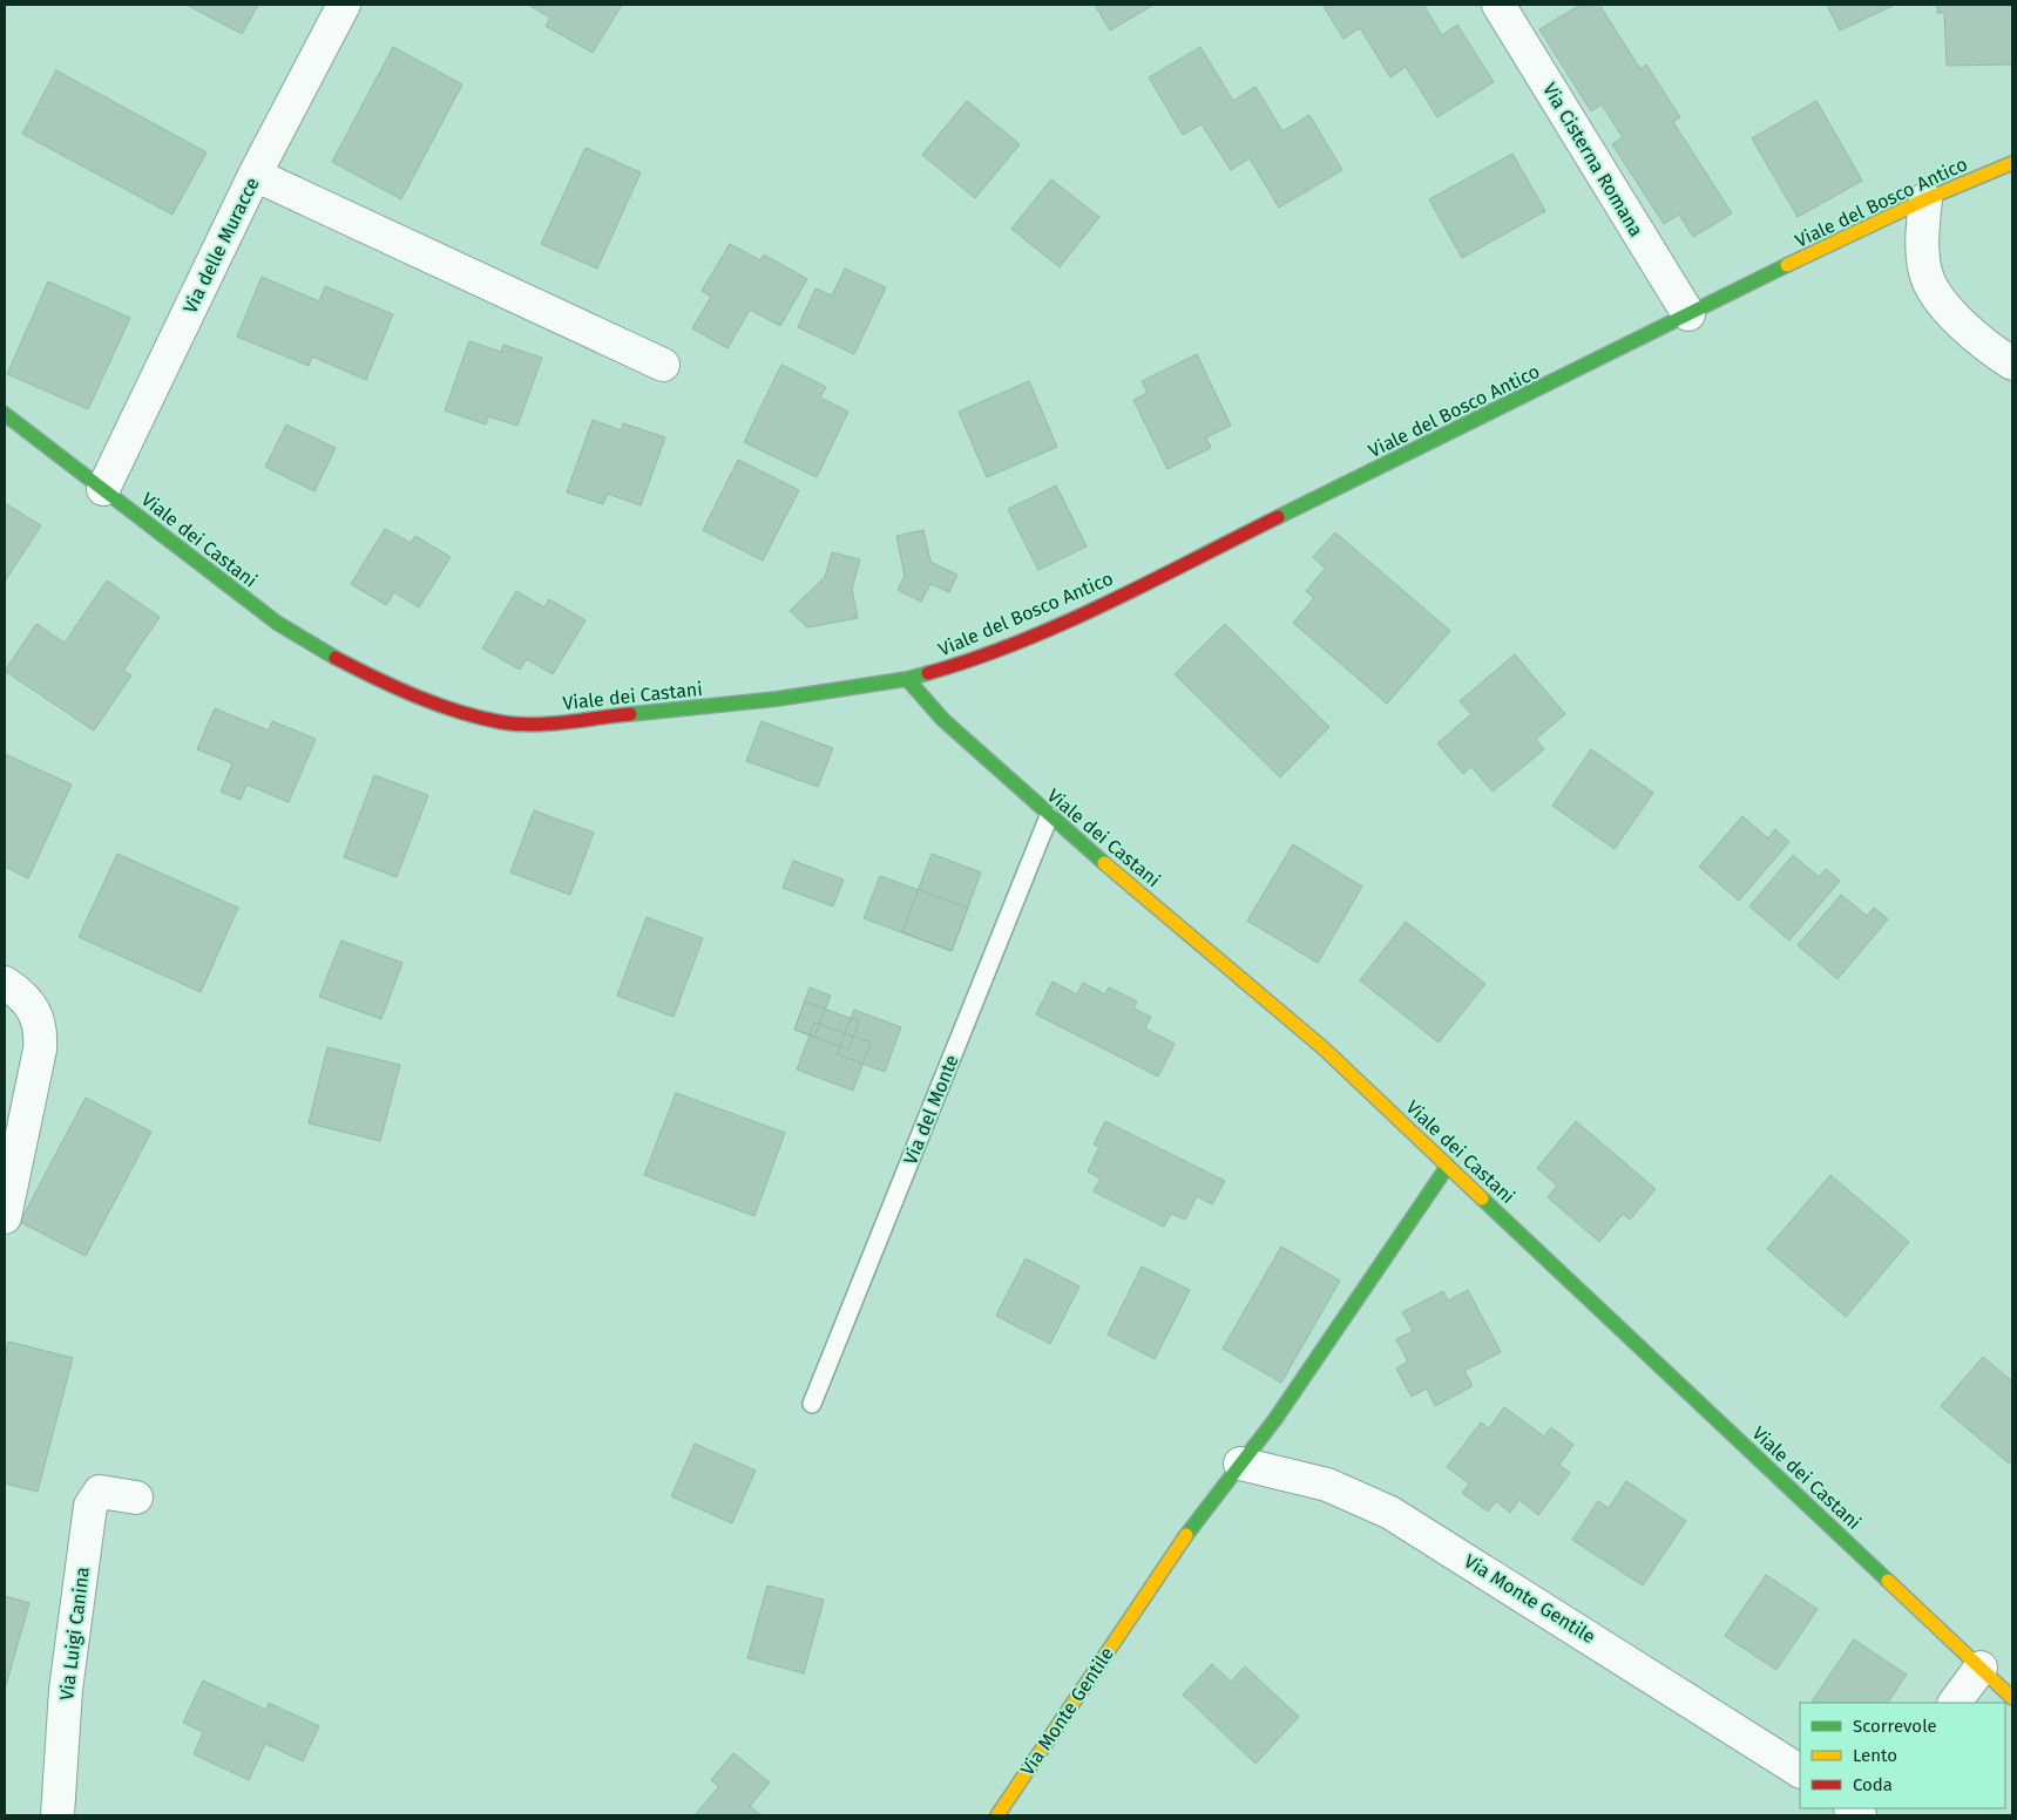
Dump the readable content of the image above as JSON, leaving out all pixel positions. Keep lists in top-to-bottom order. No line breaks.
{"streets":{"street":["Via Cisterna Romana","Viale del Bosco Antico","Via delle Muracce","Viale dei Castani","Via Monte Gentile","Via Luigi Canina"],"lane":["Via del Monte"]},"crossings":[["Via Cisterna Romana","Viale del Bosco Antico"],["Viale del Bosco Antico","Viale dei Castani"],["Via delle Muracce","Viale dei Castani"],["Viale dei Castani","Via del Monte"],["Viale dei Castani","Via Monte Gentile"]],"legend":["Scorrevole","Lento","Coda"]}
